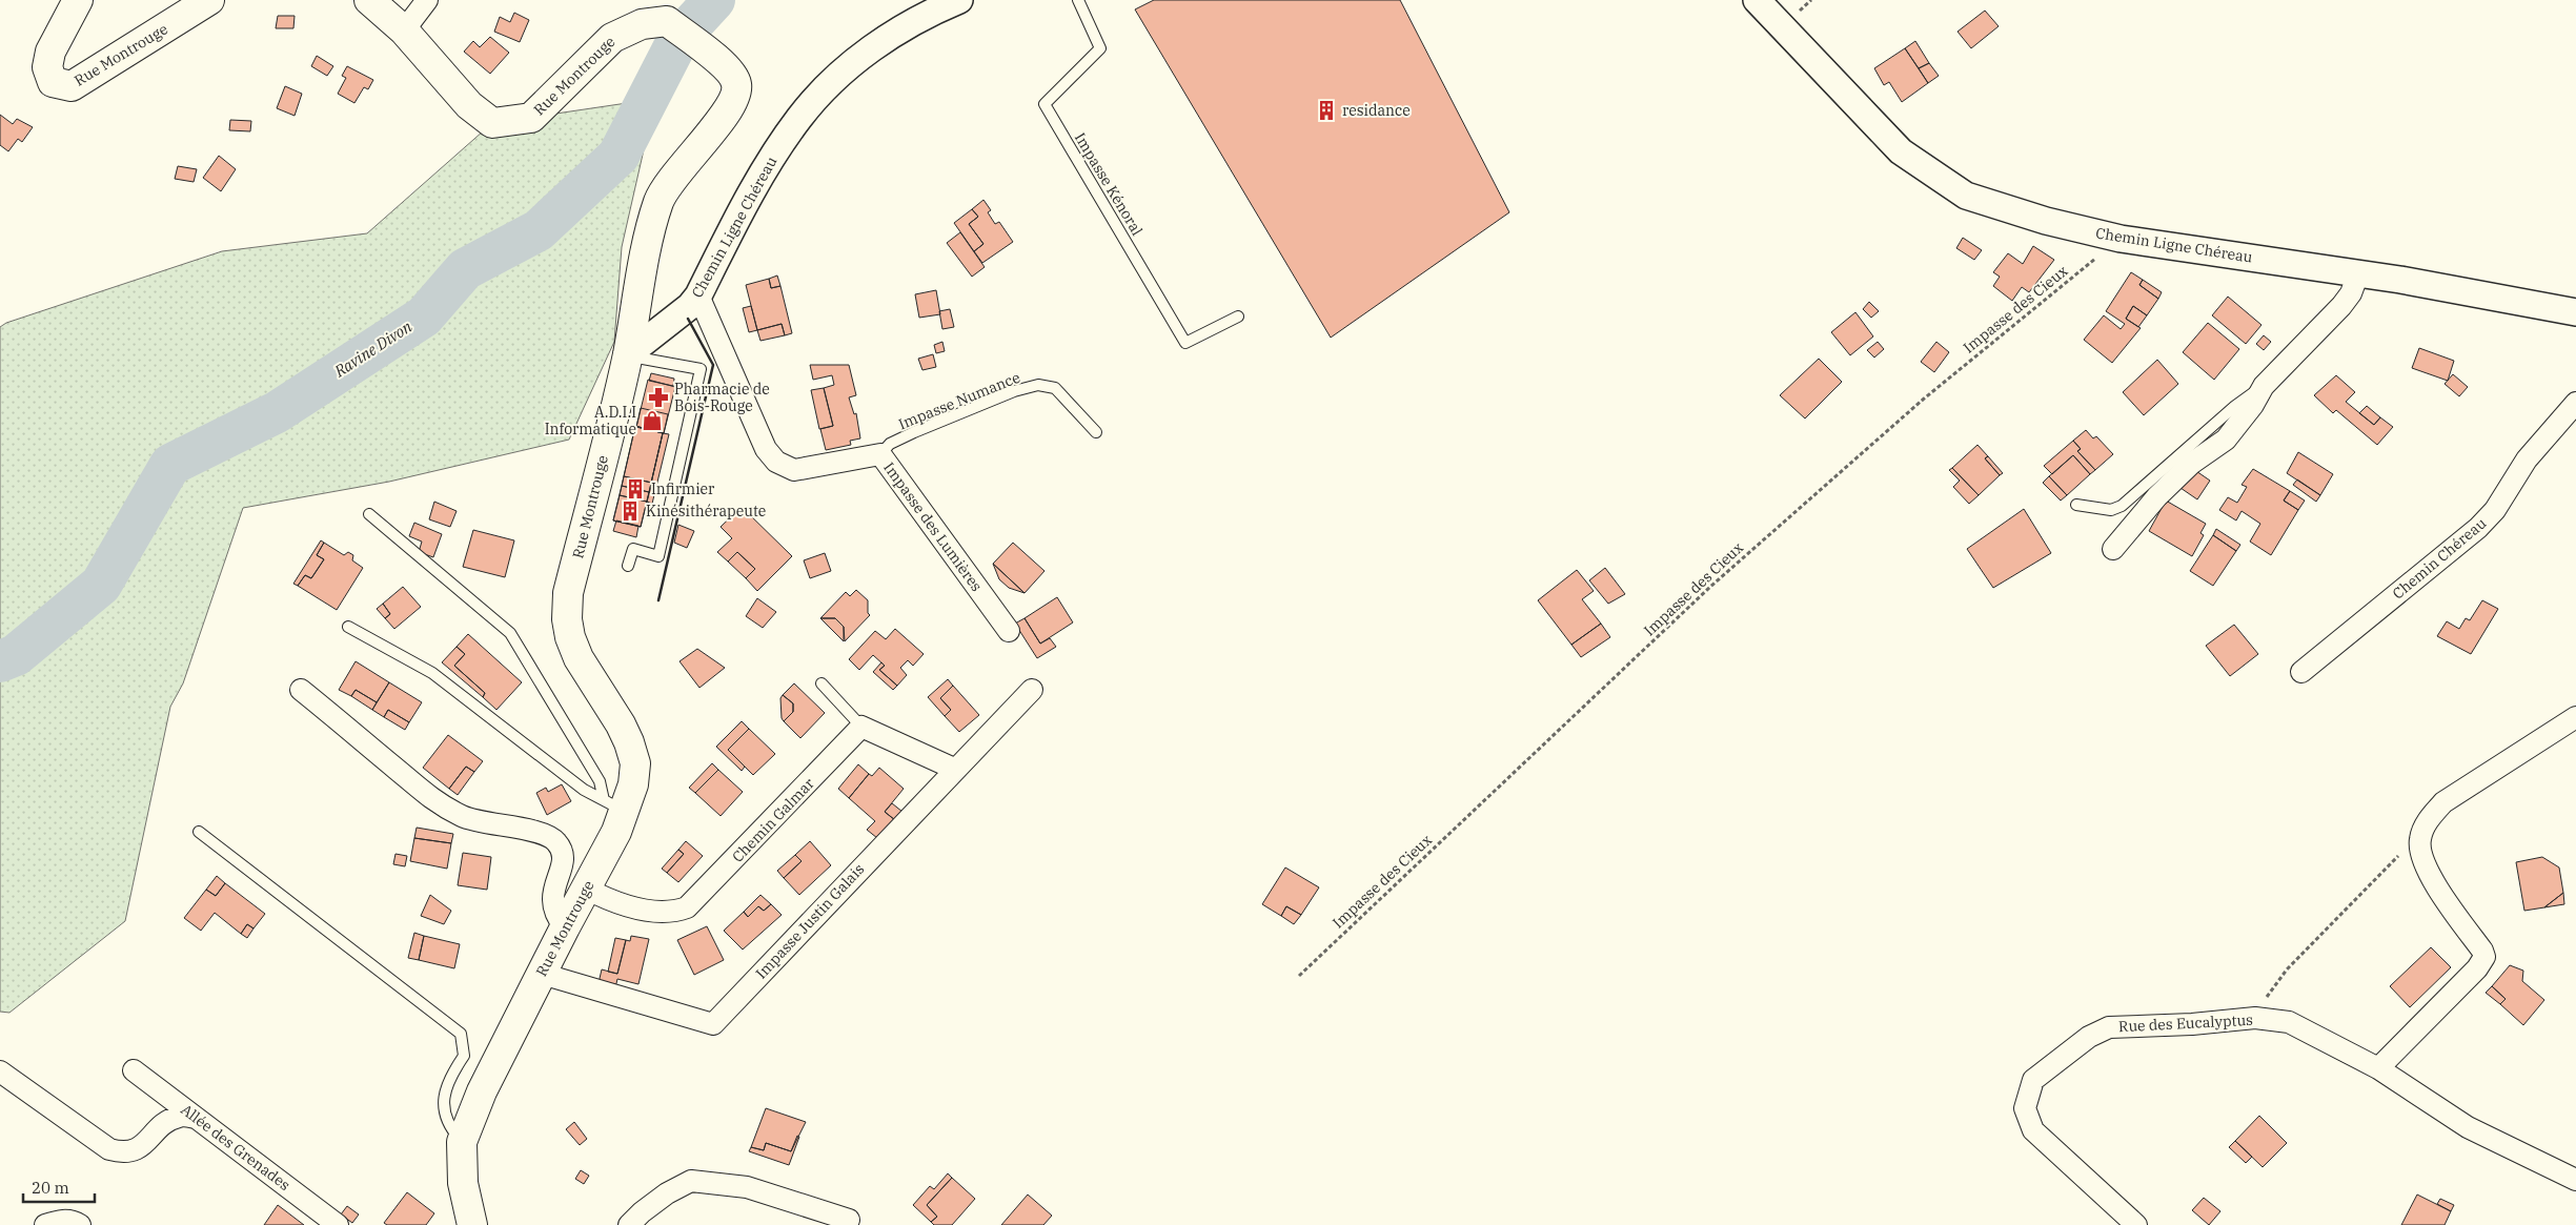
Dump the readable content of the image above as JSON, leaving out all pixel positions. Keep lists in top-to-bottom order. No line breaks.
{"streets":{"main road":["Rue Montrouge"],"street":["Chemin Ligne Chéreau","Impasse des Lumières","Chemin Chéreau","Chemin Galmar","Impasse Justin Galais","Rue des Eucalyptus","Allée des Grenades"],"lane":["Impasse Kénoral","Impasse Numance"],"path":["Impasse des Cieux"]},"crossings":[["Rue Montrouge","Chemin Ligne Chéreau"],["Rue Montrouge","Chemin Galmar"],["Rue Montrouge","Impasse Justin Galais"],["Chemin Ligne Chéreau","Impasse des Cieux"],["Chemin Ligne Chéreau","Impasse des Lumières"],["Impasse Numance","Impasse des Lumières"]],"water":["Ravine Divon"],"places":{"building":["residance","Infirmier","Kinésithérapeute"],"pharmacy":["Pharmacie de Bois-Rouge"],"shop":["A.D.I.I Informatique"]},"scale_bar":"20 m"}
